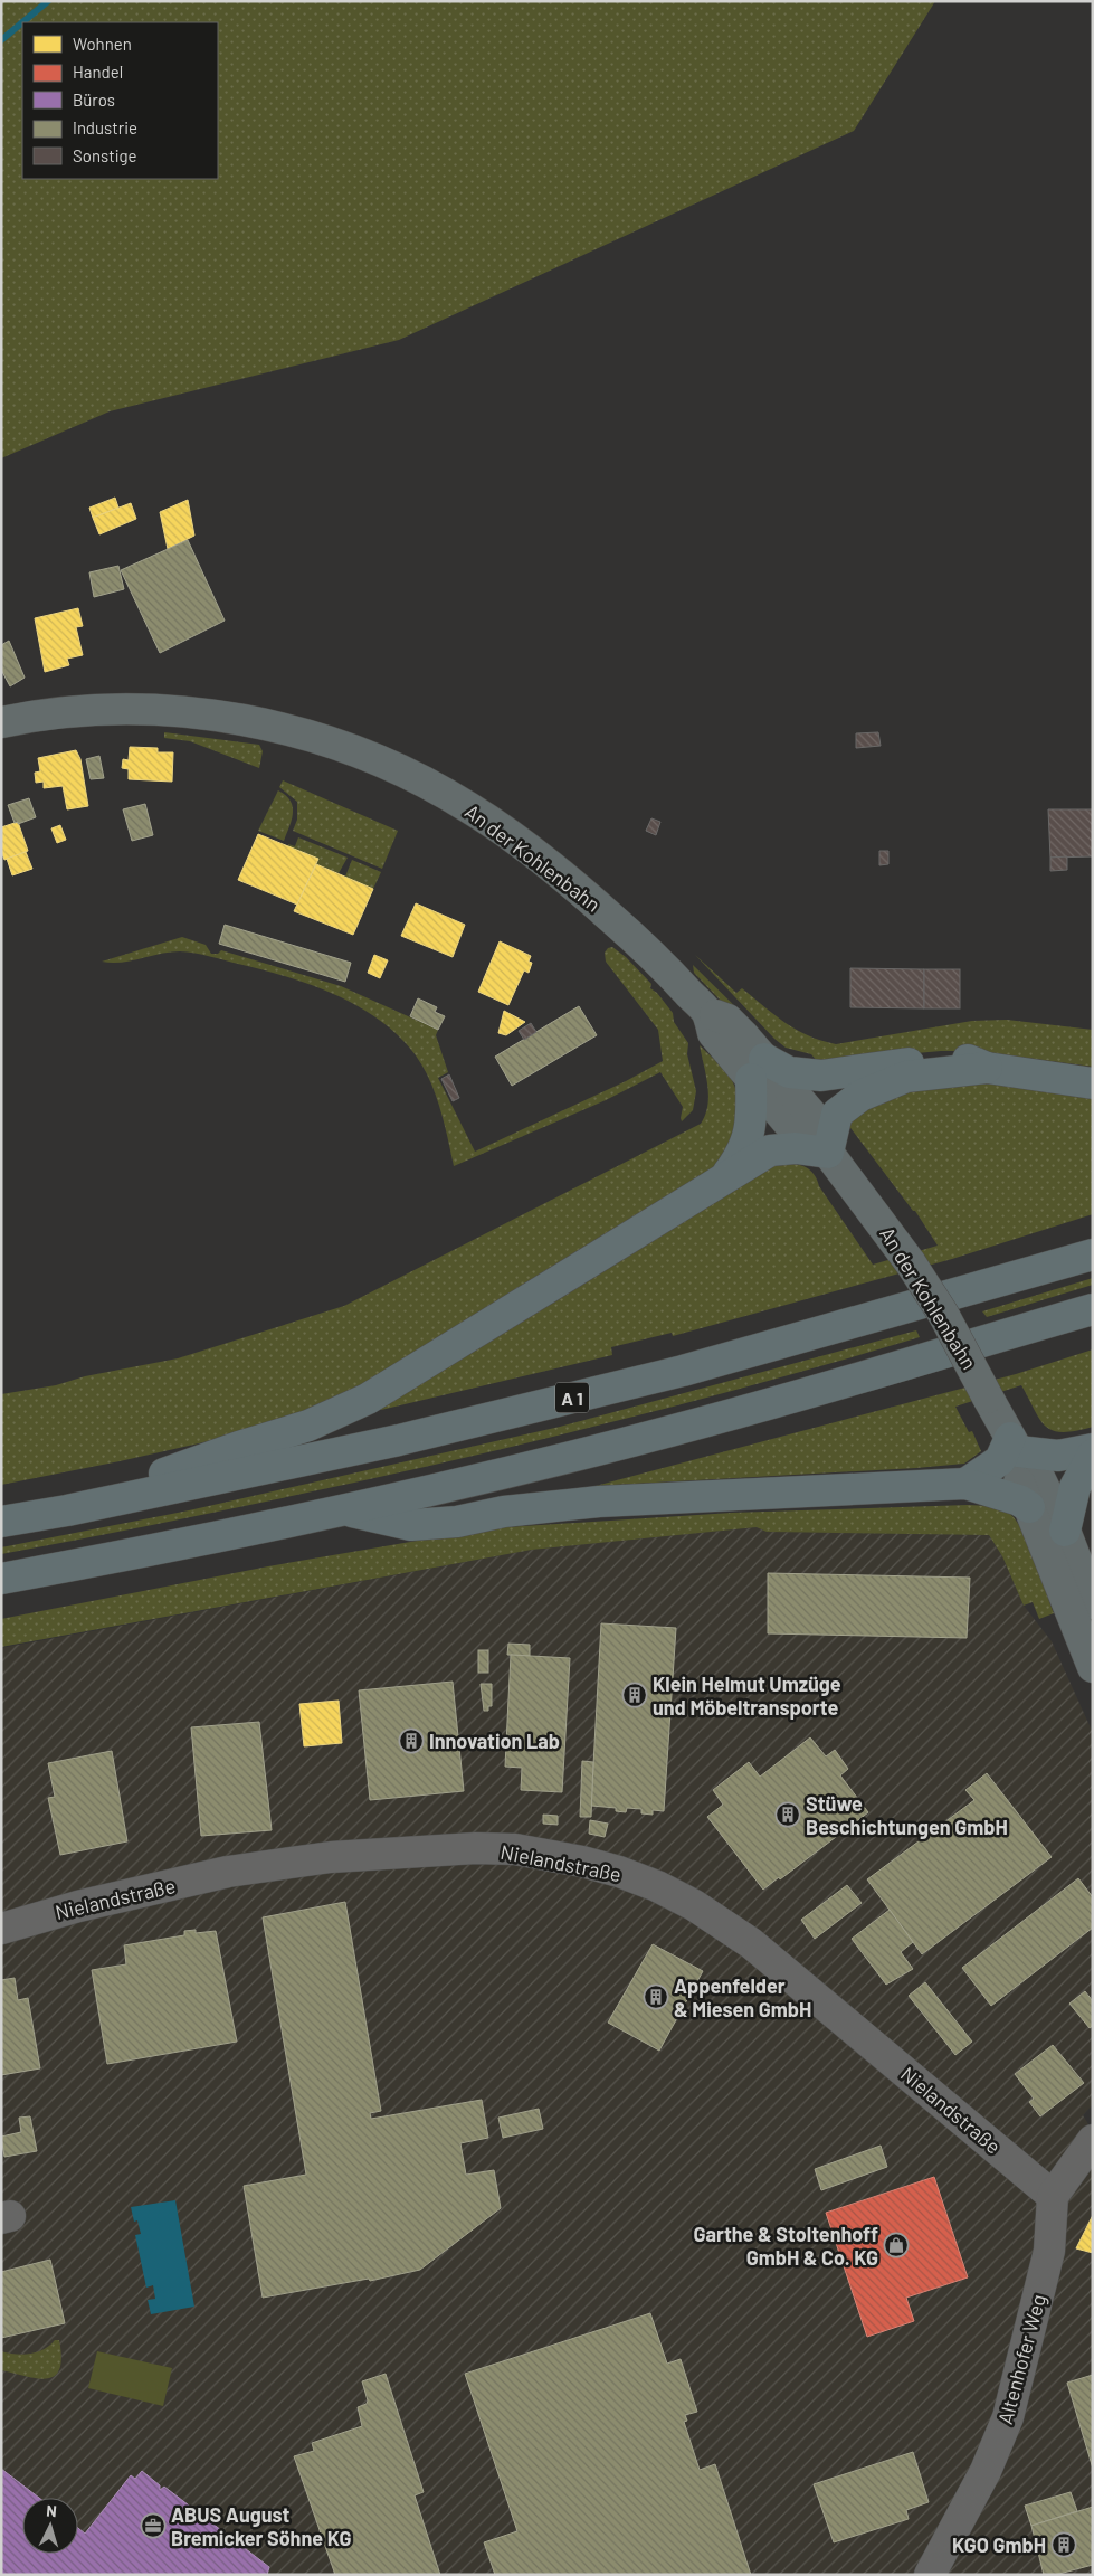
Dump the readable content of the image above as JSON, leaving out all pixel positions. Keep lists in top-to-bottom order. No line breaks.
{"streets":{"highway":["A 1"],"main road":["An der Kohlenbahn"],"street":["Nielandstraße","Altenhofer Weg"]},"crossings":[["Nielandstraße","Altenhofer Weg"]],"places":{"building":["Klein Helmut Umzüge und Möbeltransporte","Innovation Lab","Stüwe Beschichtungen GmbH","Appenfelder & Miesen GmbH","KGO GmbH"],"shop":["Garthe & Stoltenhoff GmbH & Co. KG"],"office":["ABUS August Bremicker Söhne KG"]},"legend":["Wohnen","Handel","Büros","Industrie","Sonstige"],"north":"top"}
